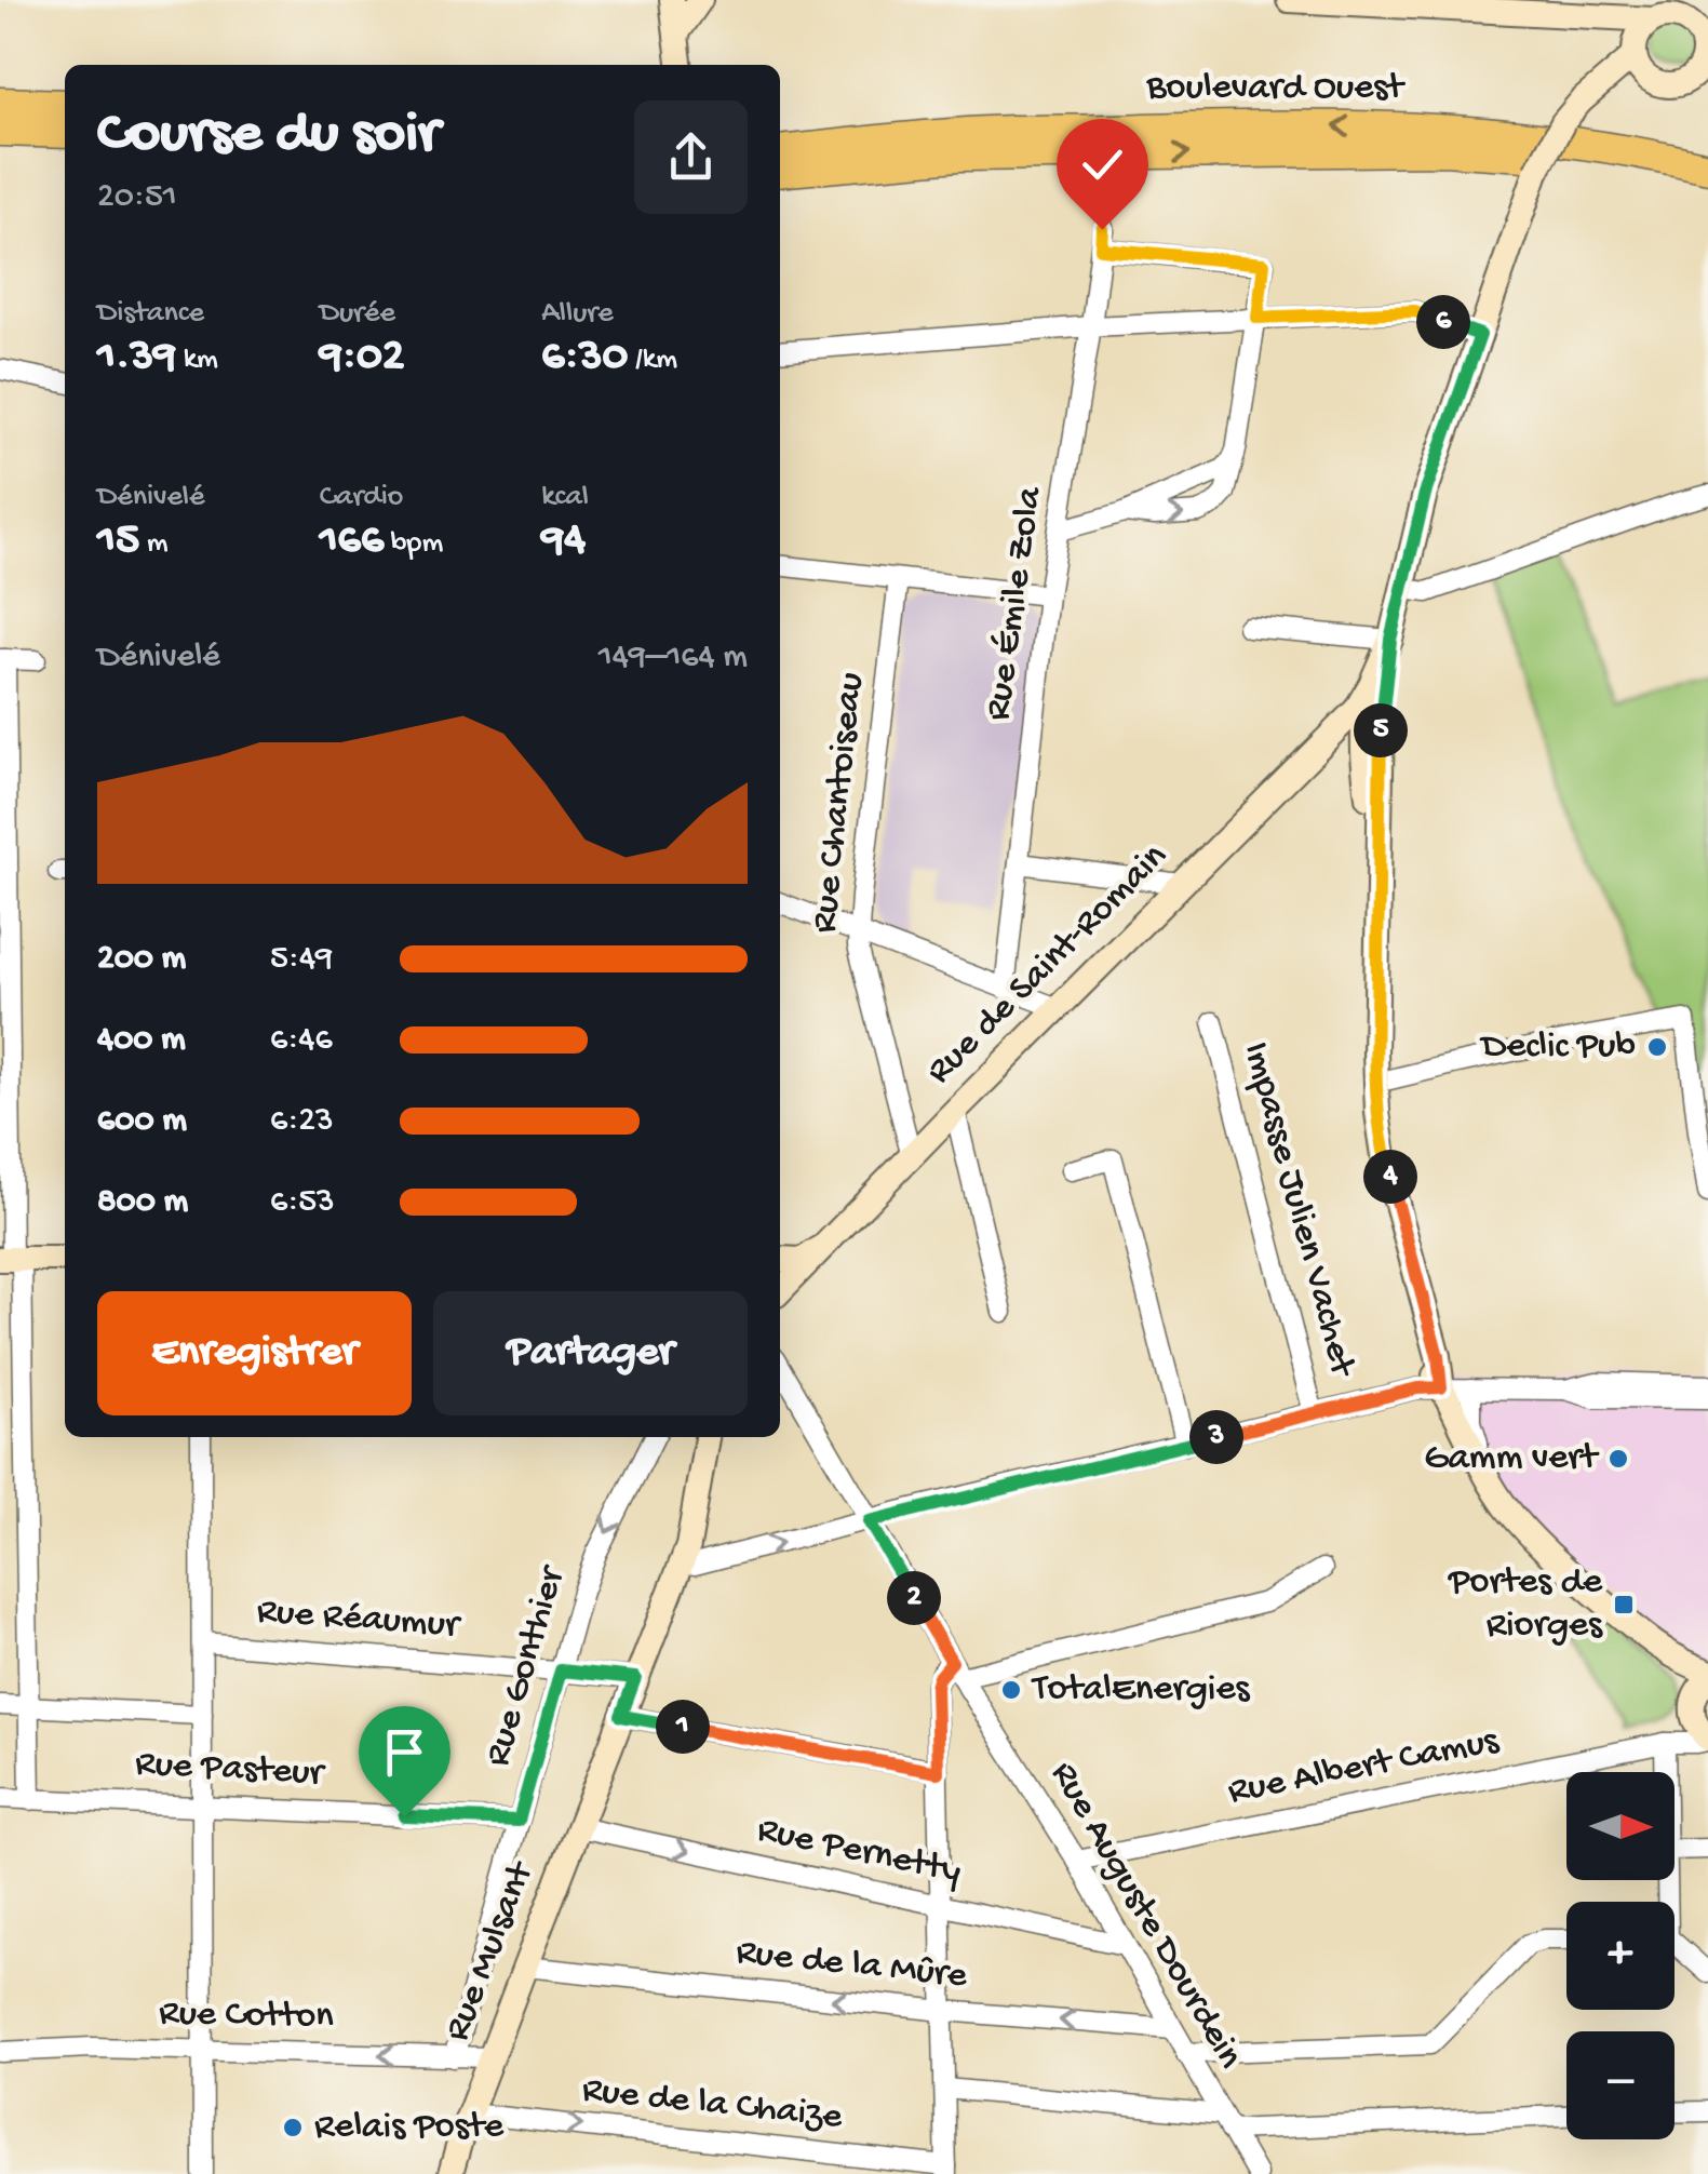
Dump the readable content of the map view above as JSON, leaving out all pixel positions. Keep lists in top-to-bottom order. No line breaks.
{"streets":{"main road":["Boulevard Ouest"],"street":["Rue Émile Zola","Rue Chantoiseau","Rue de Saint-Romain","Impasse Julien Vachet","Rue Réaumur","Rue Gonthier","Rue Albert Camus","Rue Pasteur","Rue Pernetty","Rue Auguste Dourdein","Rue Mulsant","Rue de la Mûre","Rue Cotton","Rue de la Chaize"]},"crossings":[["Rue Chantoiseau","Rue de Saint-Romain"],["Rue Réaumur","Rue Gonthier"],["Rue Réaumur","Rue Mulsant"],["Rue Gonthier","Rue Pasteur"],["Rue Gonthier","Rue Cotton"],["Rue Albert Camus","Rue Auguste Dourdein"],["Rue Pernetty","Rue Auguste Dourdein"],["Rue Pernetty","Rue Mulsant"],["Rue Auguste Dourdein","Rue de la Mûre"],["Rue Mulsant","Rue de la Mûre"],["Rue Mulsant","Rue Cotton"],["Rue Mulsant","Rue de la Chaize"]],"one_way":["Rue Gonthier","Rue Cotton","Rue de la Chaize"],"places":{"other":["Declic Pub","Gamm vert","TotalEnergies","Relais Poste"],"transit":["Portes de Riorges"]},"north":"right","page":{"heading":["Course du soir","20:51"],"stats":[["Distance","1.39 km"],["Durée","9:02"],["Allure","6:30 /km"],["Dénivelé","15 m"],["Cardio","166 bpm"],["kcal","94"]],"pins":["6","5","4","3","2","1"],"chart":["Dénivelé","149–164 m"],"list":[{"name":"200 m","note":"5:49"},{"name":"400 m","note":"6:46"},{"name":"600 m","note":"6:23"},{"name":"800 m","note":"6:53"}],"buttons":["Enregistrer","Partager"],"map_buttons":["+","−"]}}
